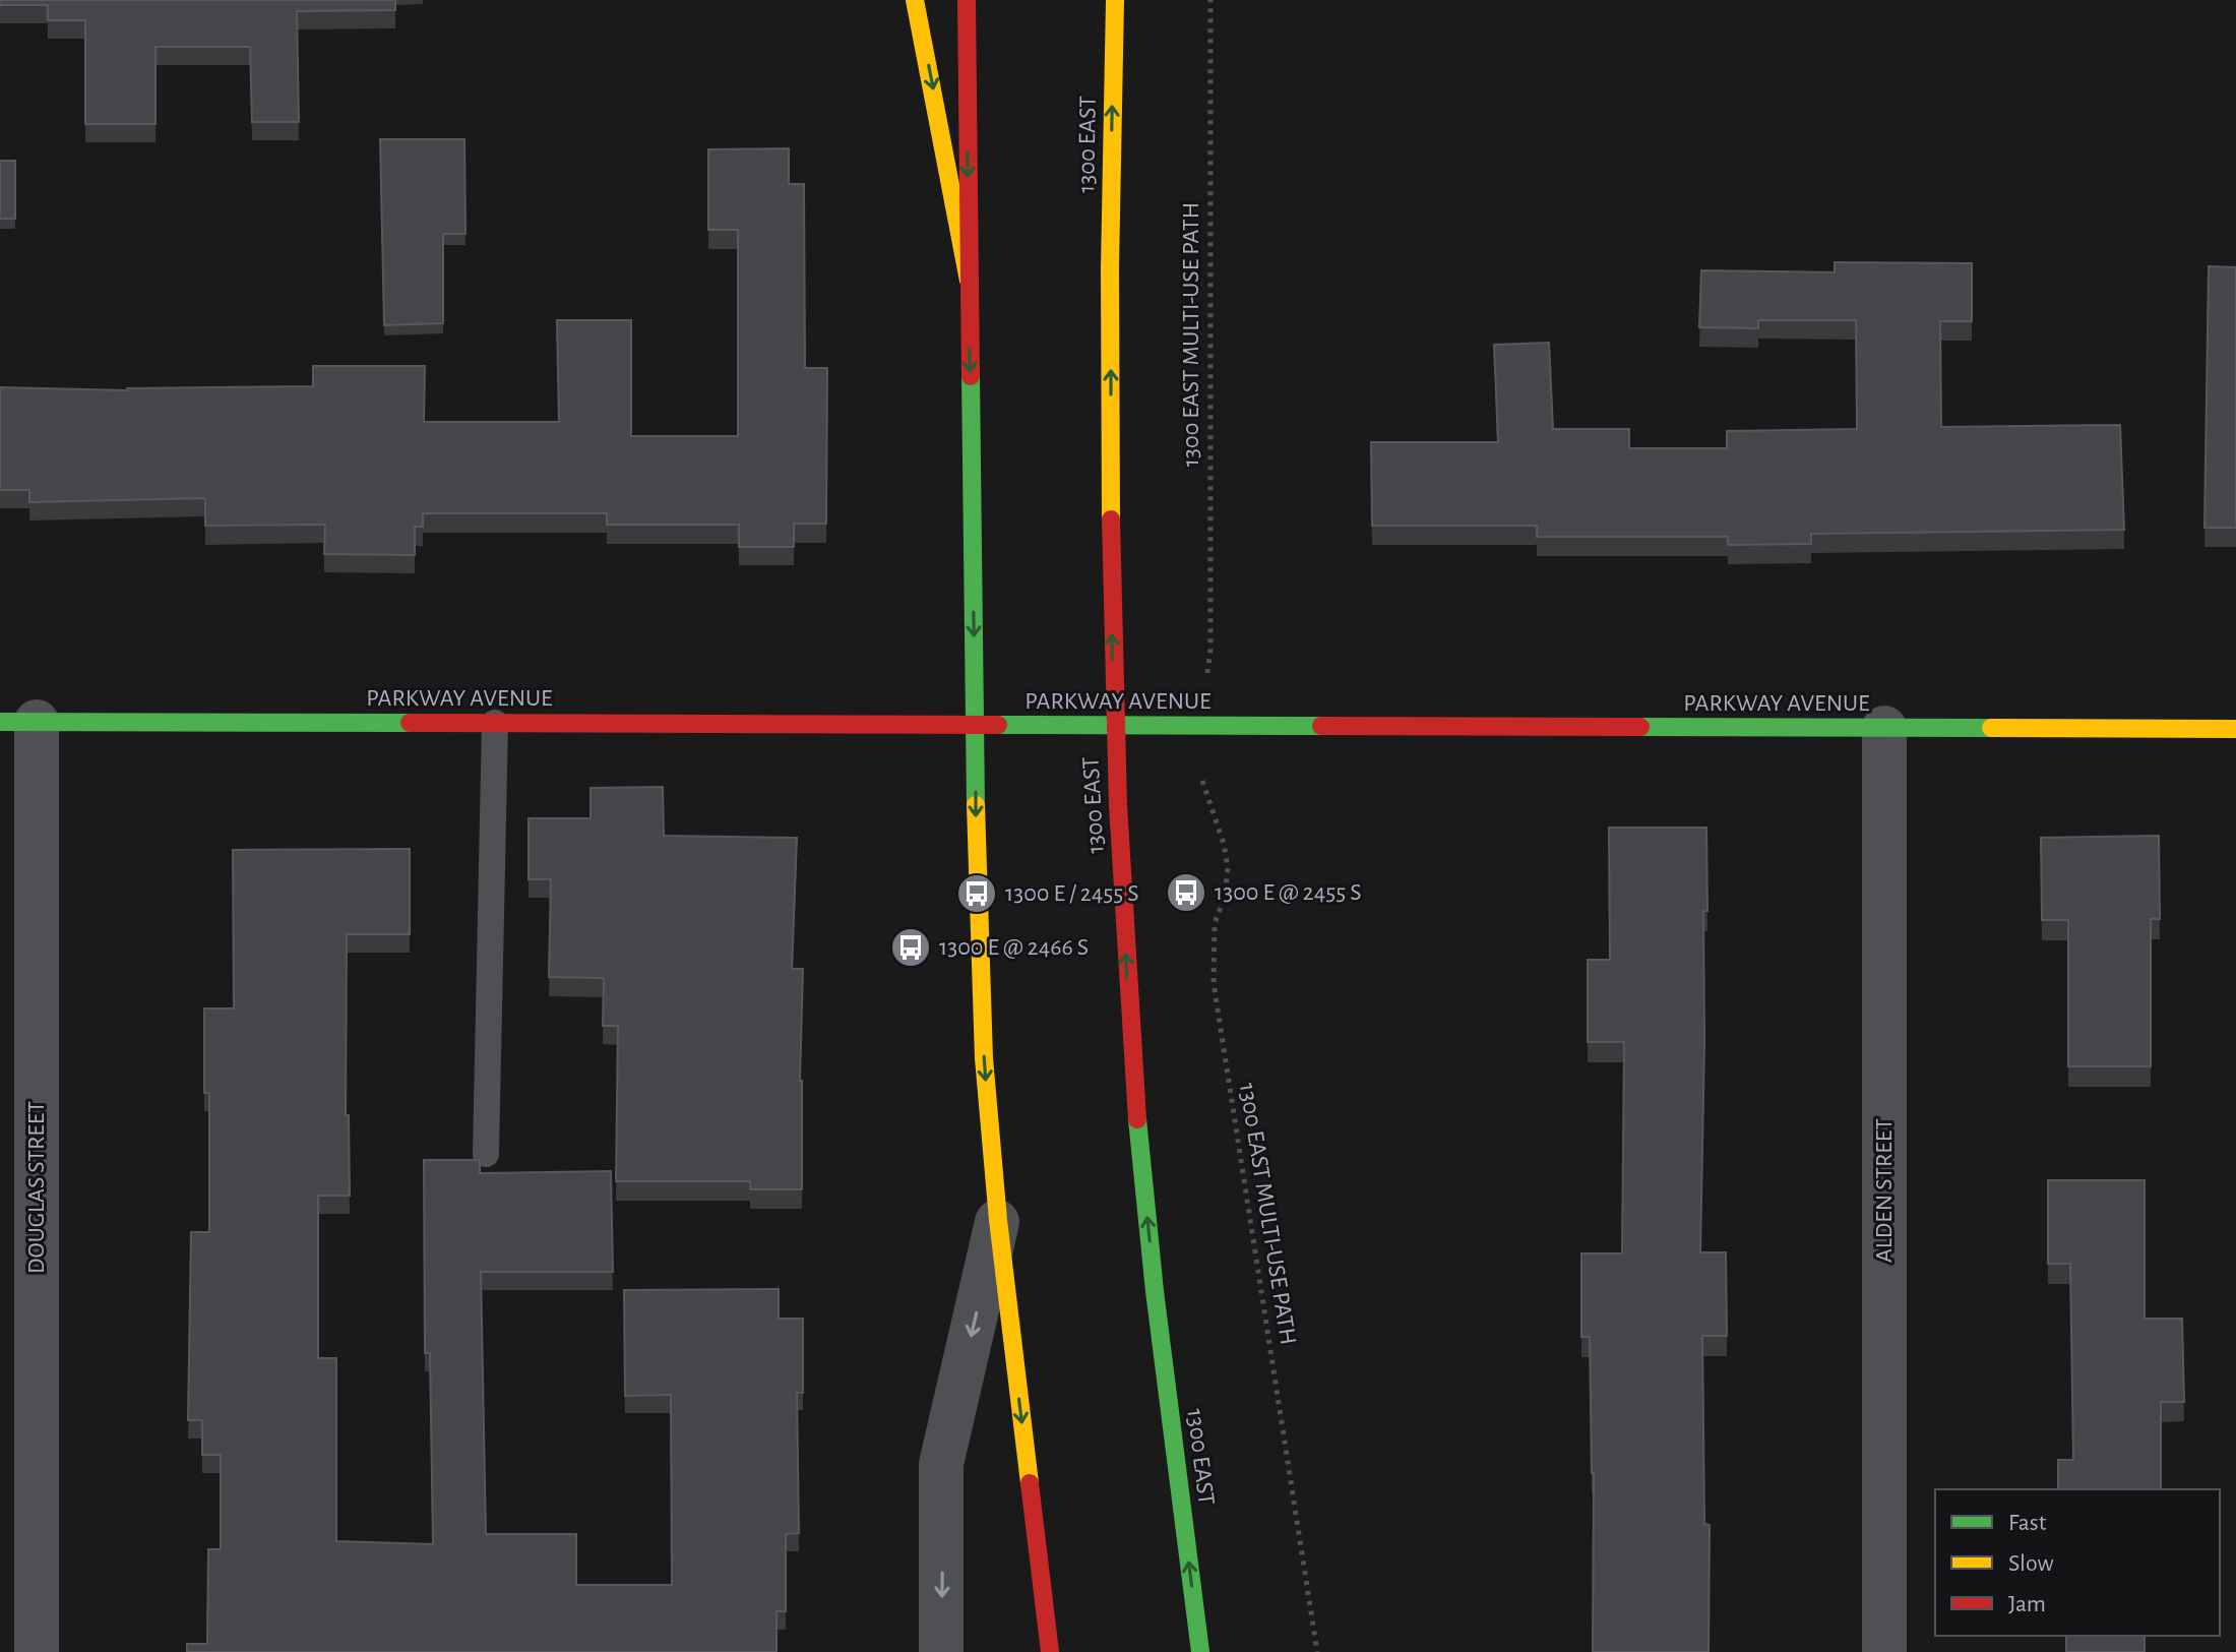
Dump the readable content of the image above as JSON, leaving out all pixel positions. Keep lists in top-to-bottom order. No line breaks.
{"streets":{"main road":["1300 EAST","PARKWAY AVENUE"],"street":["DOUGLAS STREET","ALDEN STREET"],"path":["1300 EAST MULTI-USE PATH"]},"crossings":[["1300 EAST","PARKWAY AVENUE"],["PARKWAY AVENUE","DOUGLAS STREET"],["PARKWAY AVENUE","ALDEN STREET"]],"places":{"bus stop":["1300 E @ 2455 S","1300 E / 2455 S","1300 E @ 2466 S"]},"legend":["Fast","Slow","Jam"]}
